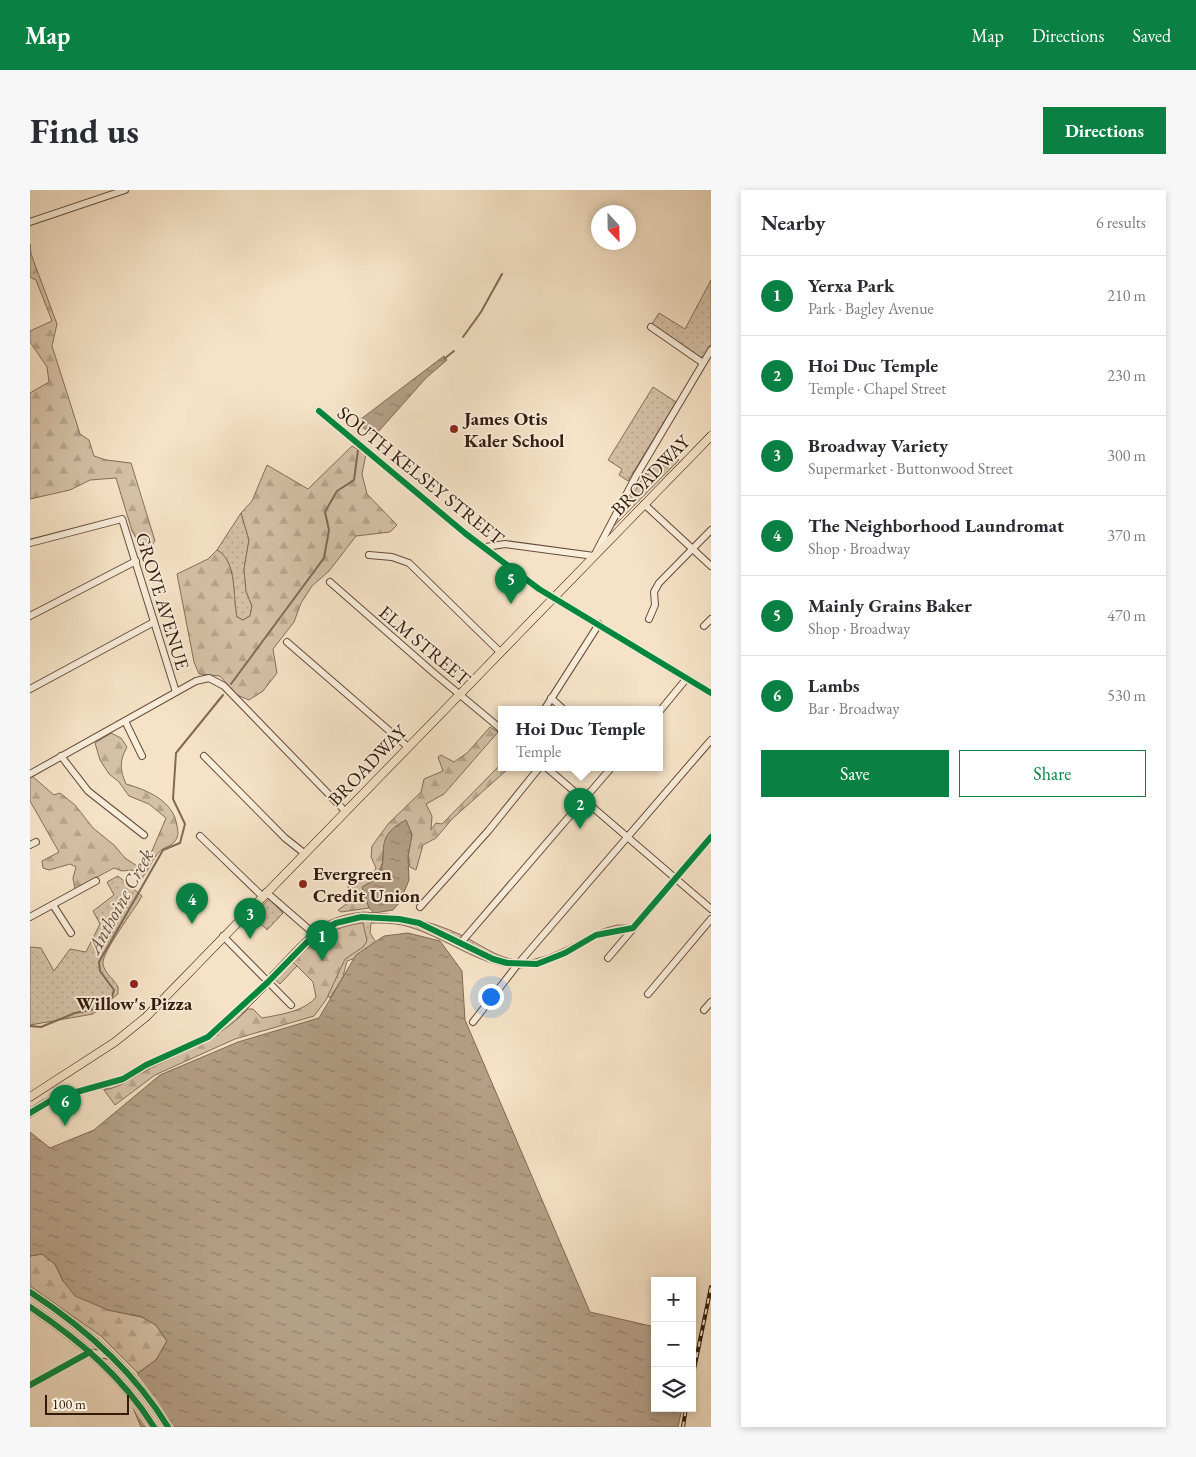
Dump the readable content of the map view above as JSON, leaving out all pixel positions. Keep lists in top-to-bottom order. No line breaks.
{"streets":{"main road":["BROADWAY"],"street":["SOUTH KELSEY STREET","GROVE AVENUE","ELM STREET"]},"crossings":[["SOUTH KELSEY STREET","BROADWAY"],["BROADWAY","ELM STREET"]],"water":["Anthoine Creek"],"places":["James Otis Kaler School","Evergreen Credit Union","Willow's Pizza"],"scale_bar":"100 m","north":"bottom","page":{"header":"Map","nav":["Map","Directions","Saved"],"buttons":["Directions",["Save","Share"]],"title":"Find us","heading":["Nearby","6 results"],"list":[{"mark":"1","name":"Yerxa Park","note":"Park · Bagley Avenue","value":"210 m"},{"mark":"2","name":"Hoi Duc Temple","note":"Temple · Chapel Street","value":"230 m"},{"mark":"3","name":"Broadway Variety","note":"Supermarket · Buttonwood Street","value":"300 m"},{"mark":"4","name":"The Neighborhood Laundromat","note":"Shop · Broadway","value":"370 m"},{"mark":"5","name":"Mainly Grains Baker","note":"Shop · Broadway","value":"470 m"},{"mark":"6","name":"Lambs","note":"Bar · Broadway","value":"530 m"}],"pins":["5","2","4","3","1","6"],"popup":["Hoi Duc Temple","Temple"],"map_buttons":["+","−"],"scale":"100 m"}}
